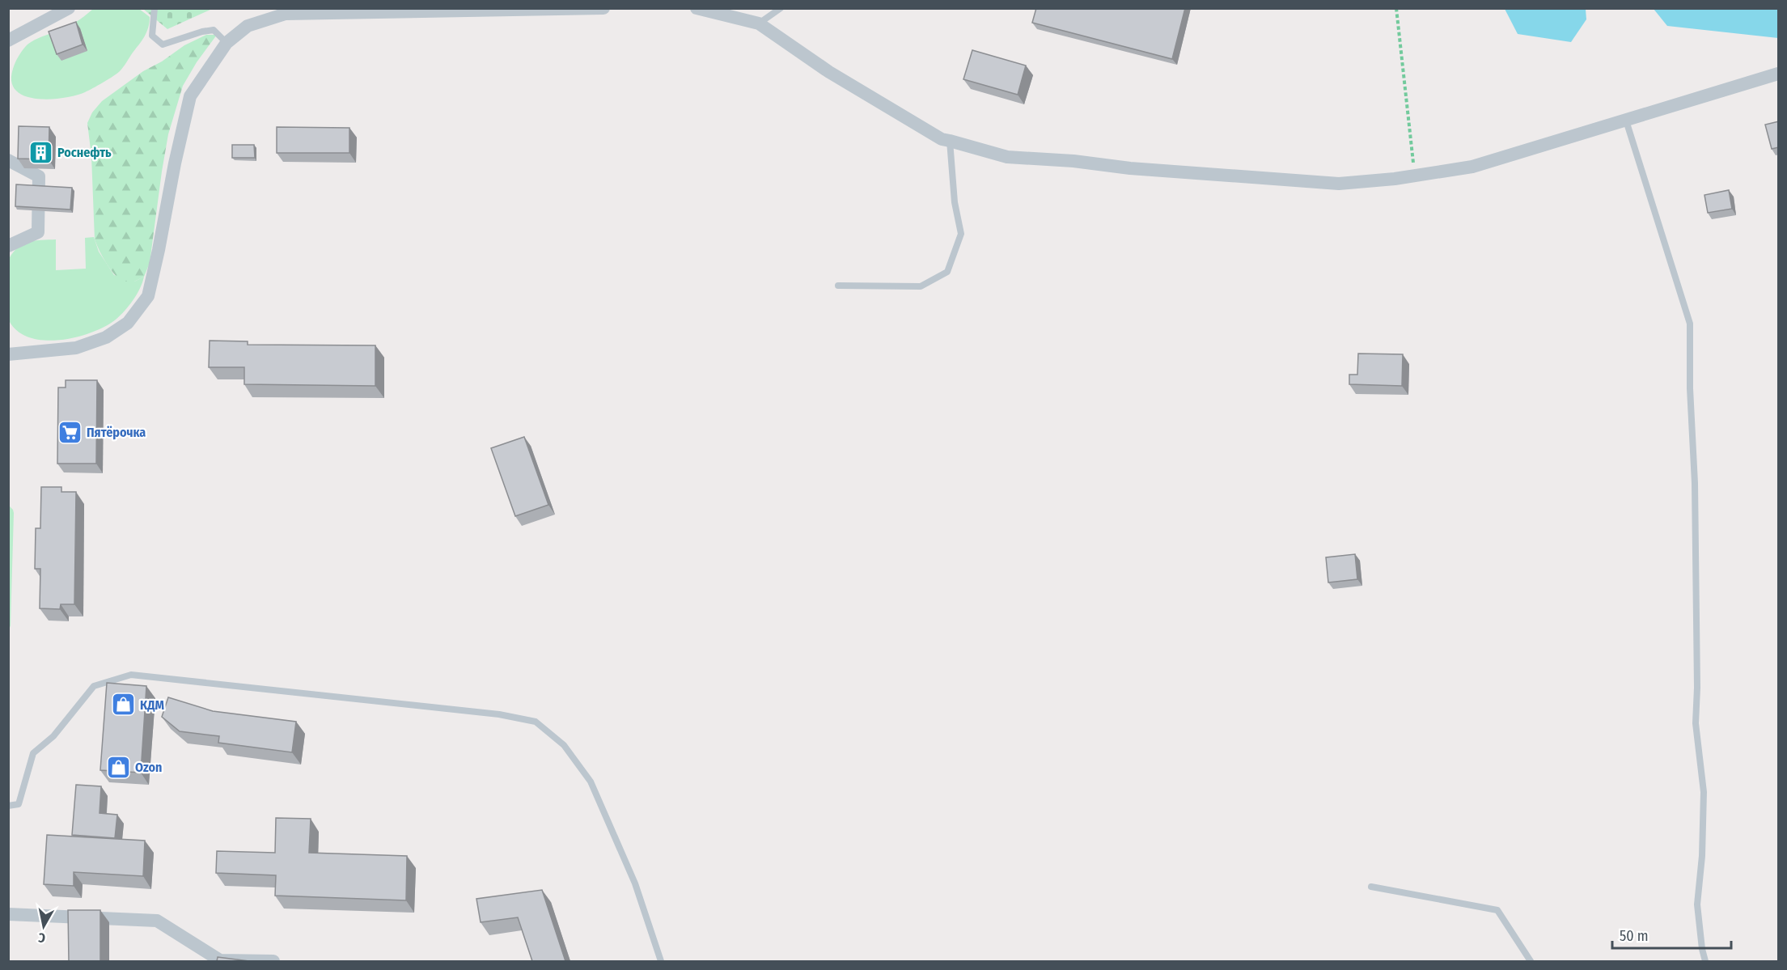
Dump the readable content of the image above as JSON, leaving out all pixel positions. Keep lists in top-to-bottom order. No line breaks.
{"places":{"building":["Роснефть"],"supermarket":["Пятёрочка"],"shop":["КДМ","Ozon"]},"scale_bar":"50 m","north":"bottom"}
